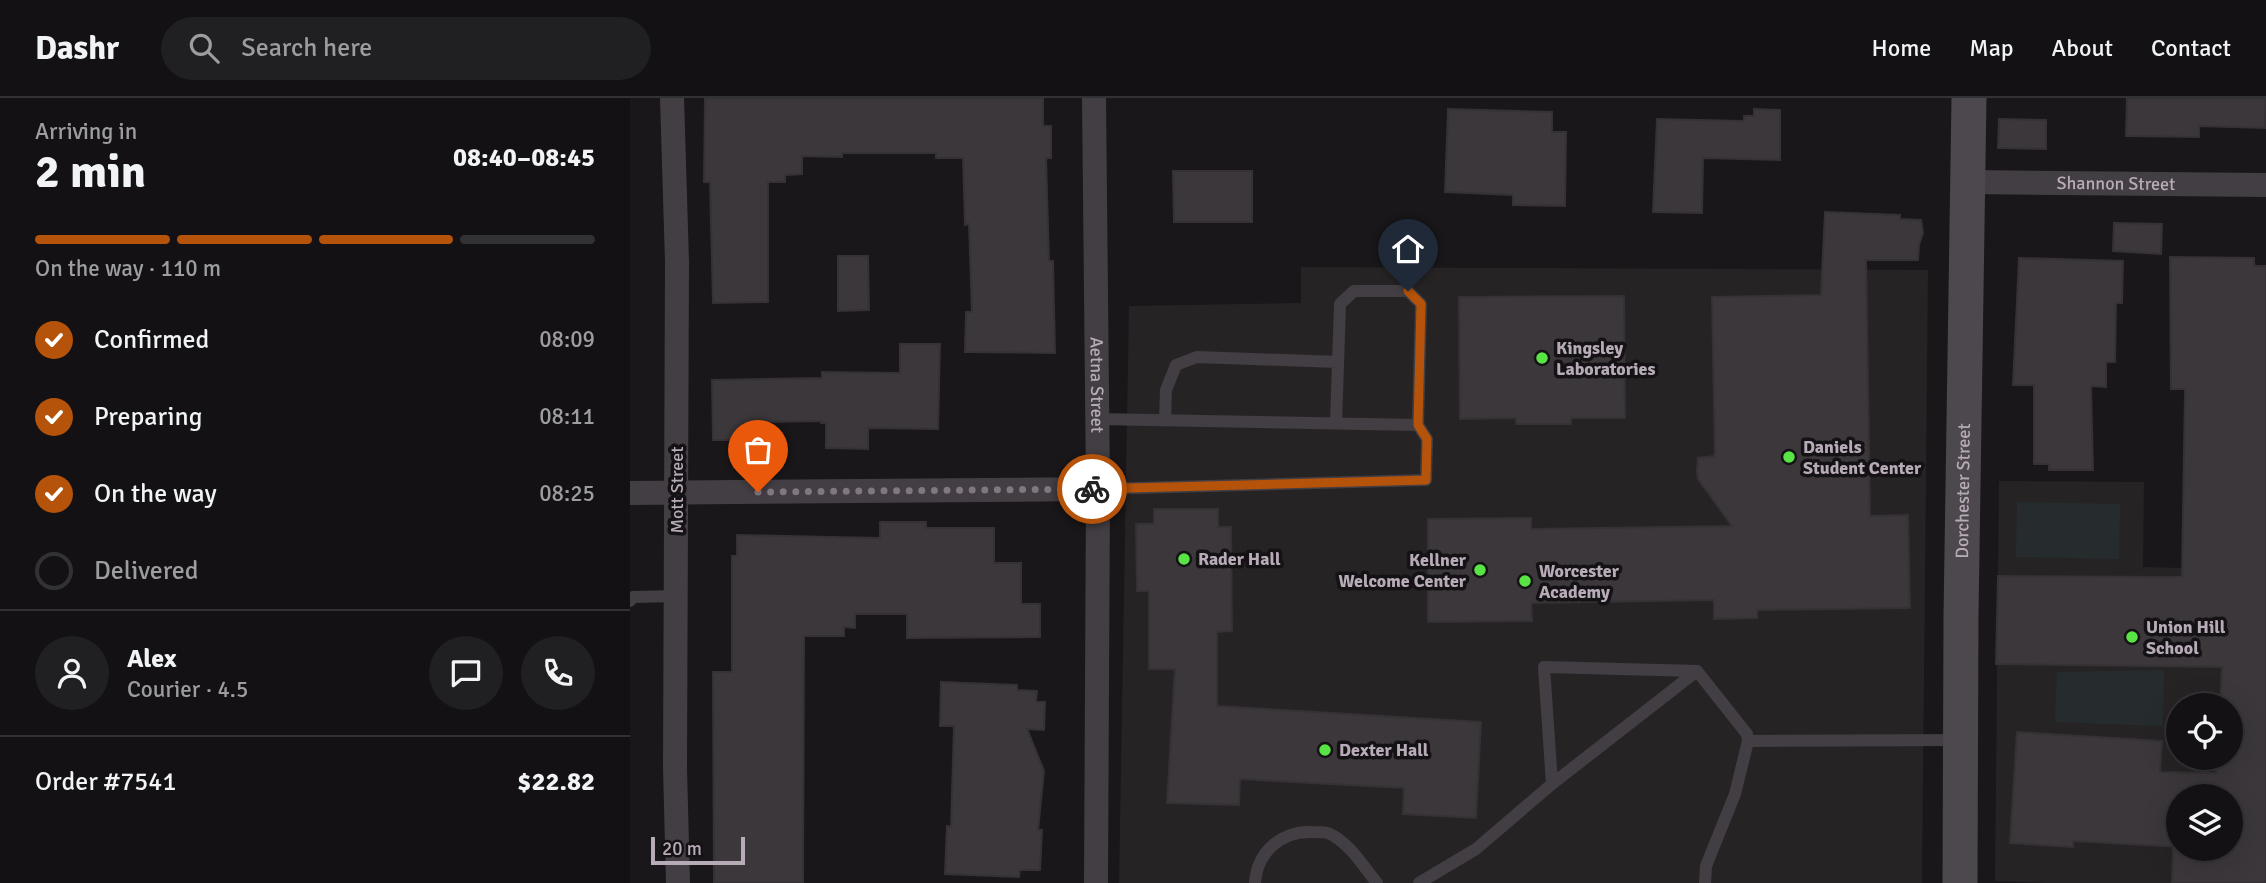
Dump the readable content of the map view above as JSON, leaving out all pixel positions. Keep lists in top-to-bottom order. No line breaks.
{"streets":{"street":["Shannon Street","Aetna Street","Mott Street","Dorchester Street"]},"crossings":[["Shannon Street","Dorchester Street"]],"places":["Kingsley Laboratories","Daniels Student Center","Rader Hall","Kellner Welcome Center","Worcester Academy","Union Hill School","Dexter Hall"],"scale_bar":"20 m","page":{"header":"Dashr","search":"Search here","nav":["Home","Map","About","Contact"],"heading":["2 min","Arriving in","08:40–08:45"],"panel":["Alex","Courier · 4.5","Order #7541","$22.82"],"bar":"On the way · 110 m","list":[["Confirmed","08:09"],["Preparing","08:11"],["On the way","08:25"],"Delivered"],"scale":"20 m"}}
